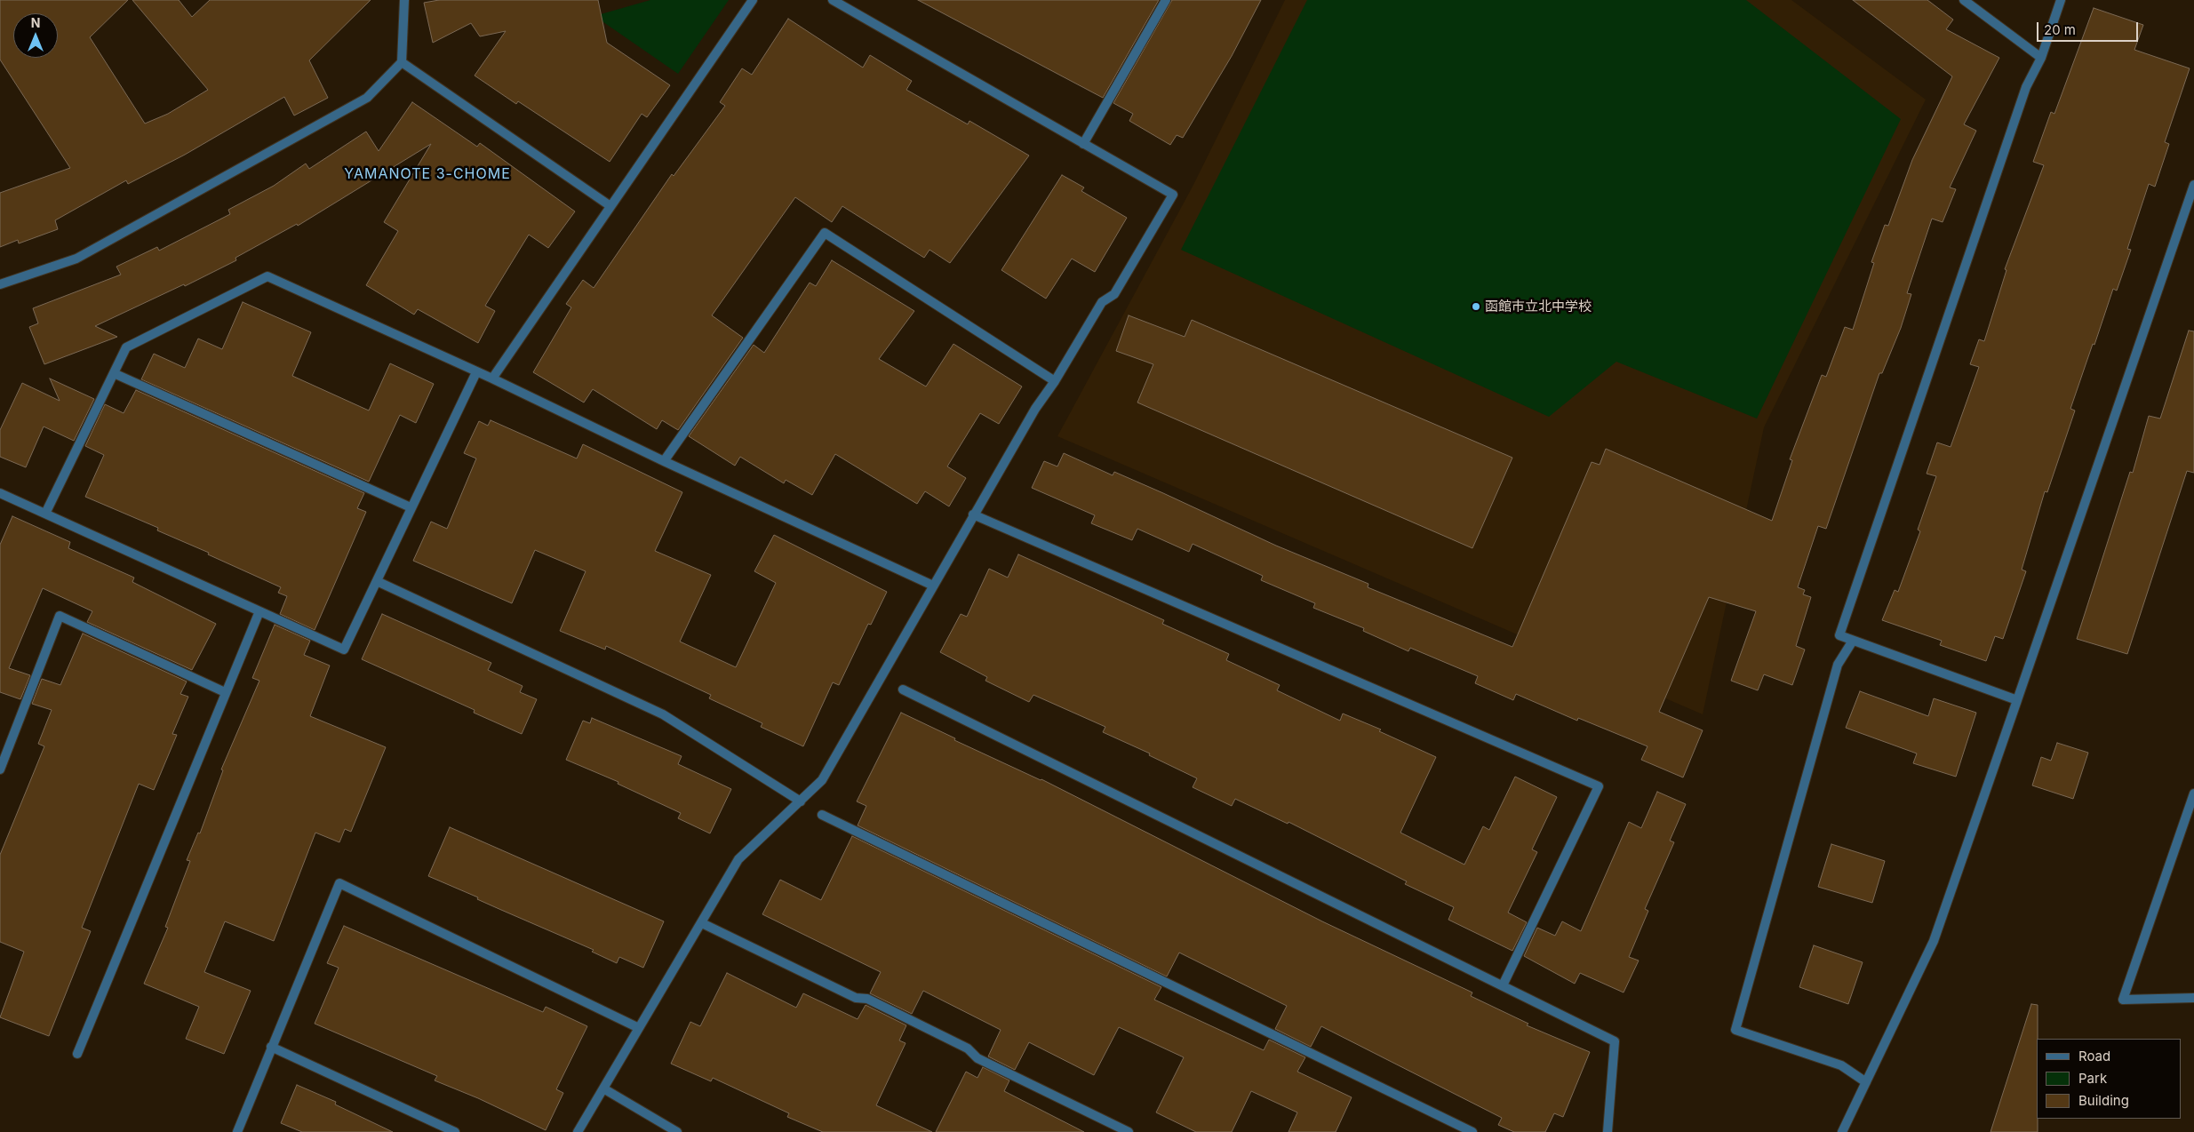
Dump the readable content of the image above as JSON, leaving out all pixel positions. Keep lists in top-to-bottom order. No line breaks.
{"districts":["YAMANOTE 3-CHOME"],"places":["函館市立北中学校"],"legend":["Road","Park","Building"],"scale_bar":"20 m","north":"top"}
